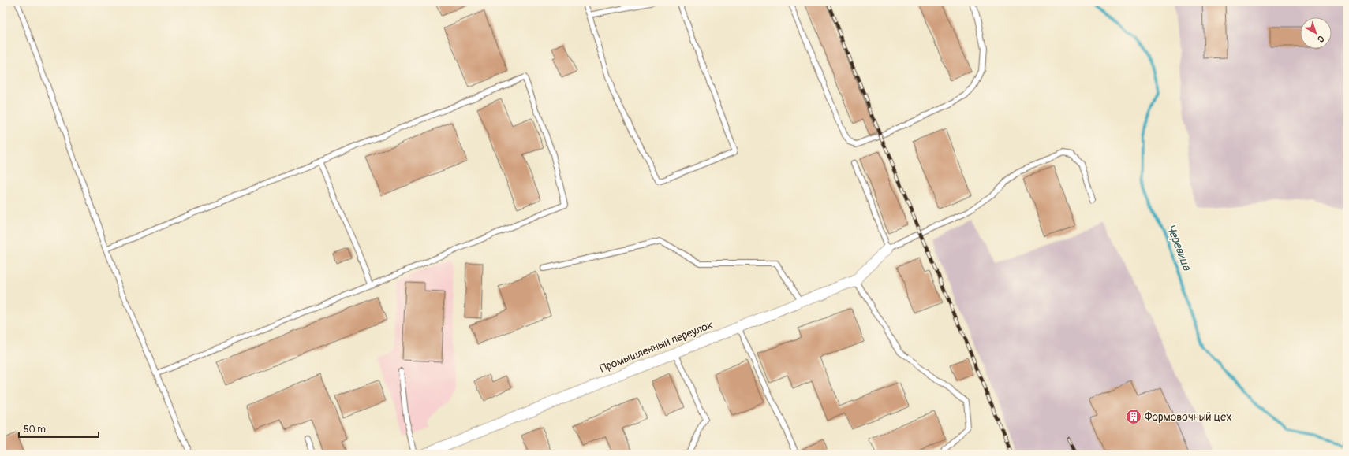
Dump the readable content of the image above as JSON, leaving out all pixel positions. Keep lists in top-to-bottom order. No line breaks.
{"streets":{"street":["Промышленный переулок"]},"water":["Черевица"],"places":{"building":["Формовочный цех"]},"scale_bar":"50 m","north":"bottom right"}
